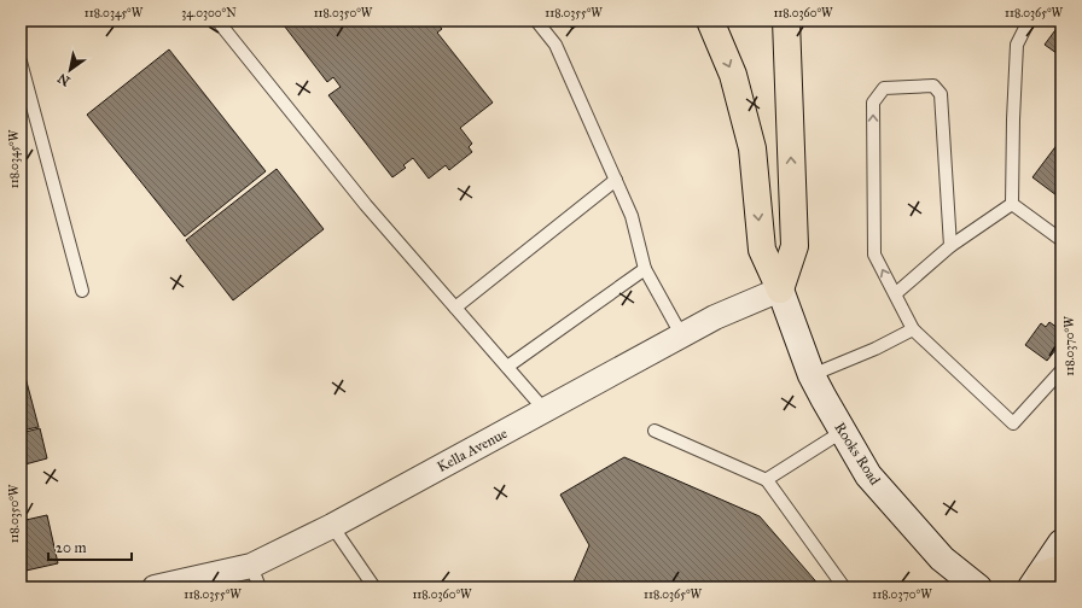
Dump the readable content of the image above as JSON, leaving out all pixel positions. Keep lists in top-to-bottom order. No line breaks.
{"streets":{"main road":["Rooks Road"],"street":["Kella Avenue"]},"crossings":[["Kella Avenue","Rooks Road"]],"scale_bar":"20 m","north":"bottom left","coordinates":["118.0345°W","34.0300°N","118.0350°W","118.0355°W","118.0360°W","118.0365°W","118.0370°W"]}
